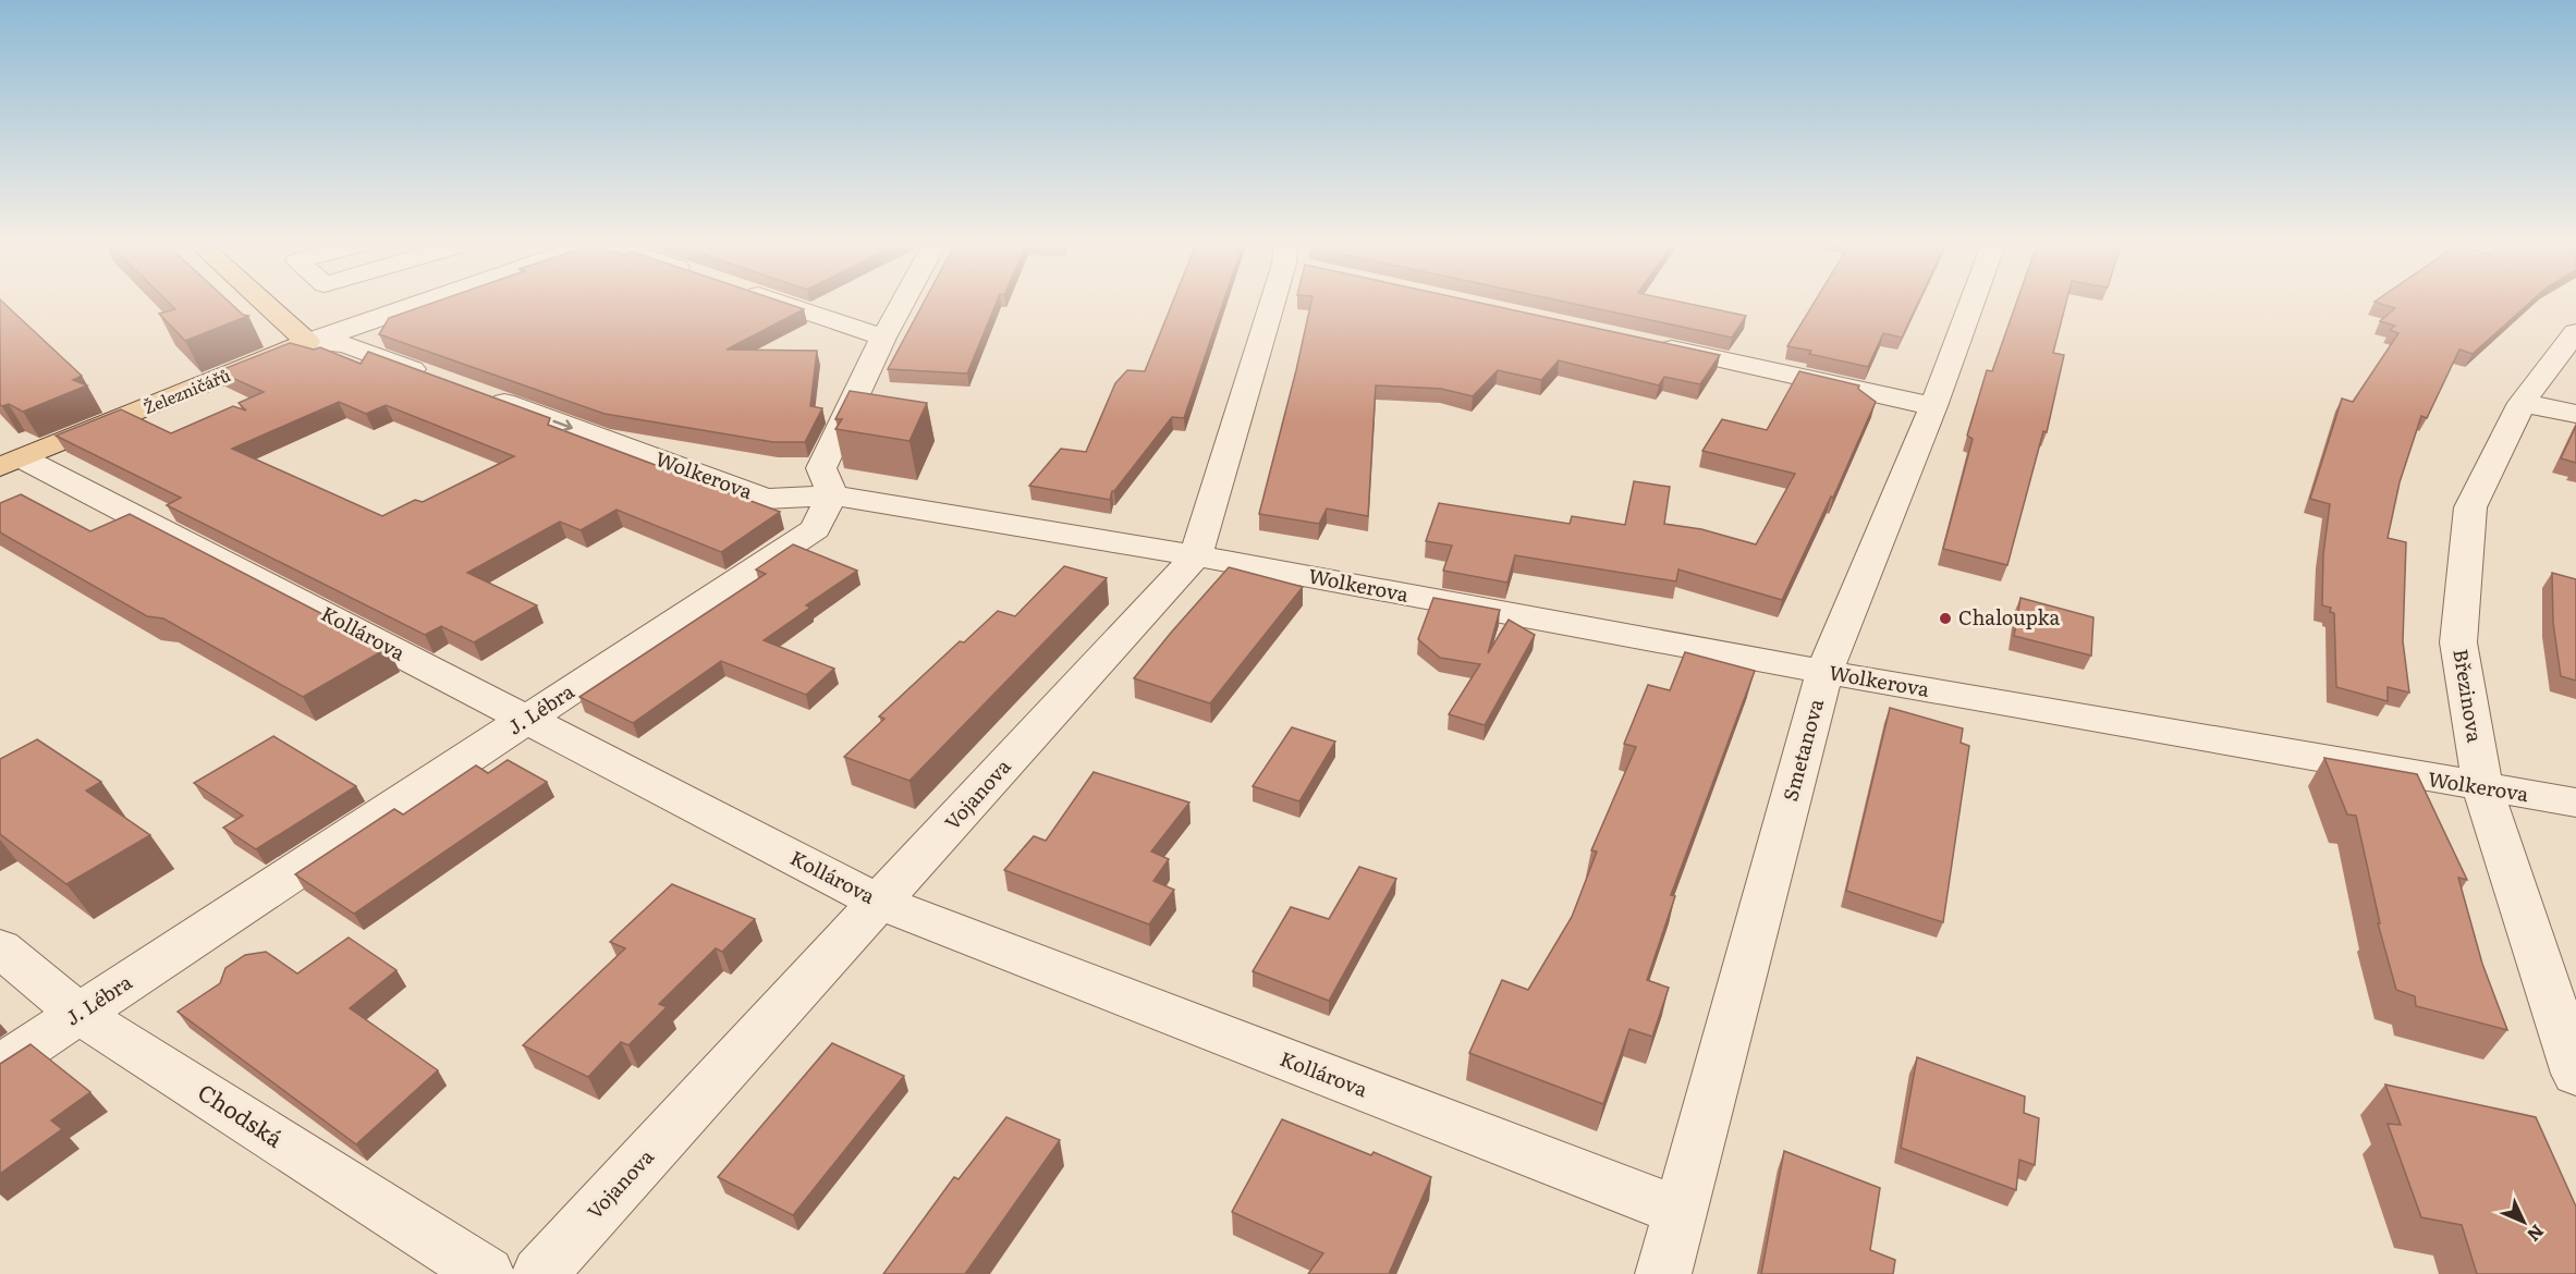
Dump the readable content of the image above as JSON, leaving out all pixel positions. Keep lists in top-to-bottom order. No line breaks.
{"streets":{"main road":["Železničářů"],"street":["Wolkerova","Kollárova","Březinova","J. Lébra","Smetanova","Vojanova","Chodská"]},"crossings":[["Železničářů","Kollárova"],["Wolkerova","Březinova"],["Wolkerova","J. Lébra"],["Wolkerova","Smetanova"],["Wolkerova","Vojanova"],["Kollárova","J. Lébra"],["Kollárova","Smetanova"],["Kollárova","Vojanova"],["J. Lébra","Chodská"]],"places":["Chaloupka"],"north":"bottom right"}
